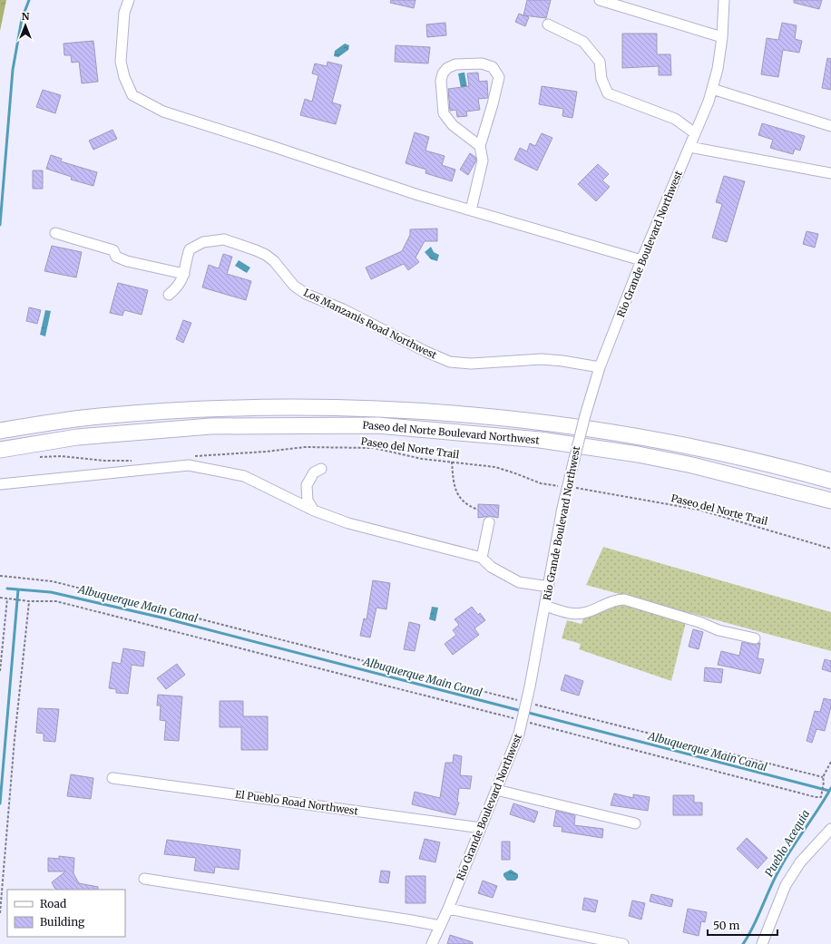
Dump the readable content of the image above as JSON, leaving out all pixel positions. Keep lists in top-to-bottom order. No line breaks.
{"streets":{"highway":["Paseo del Norte Boulevard Northwest"],"street":["Rio Grande Boulevard Northwest","Los Manzanis Road Northwest","El Pueblo Road Northwest"],"path":["Paseo del Norte Trail"]},"crossings":[["Rio Grande Boulevard Northwest","Los Manzanis Road Northwest"],["Rio Grande Boulevard Northwest","Paseo del Norte Trail"],["Rio Grande Boulevard Northwest","El Pueblo Road Northwest"]],"water":["Albuquerque Main Canal","Pueblo Acequia"],"legend":["Road","Building"],"scale_bar":"50 m","north":"top"}
